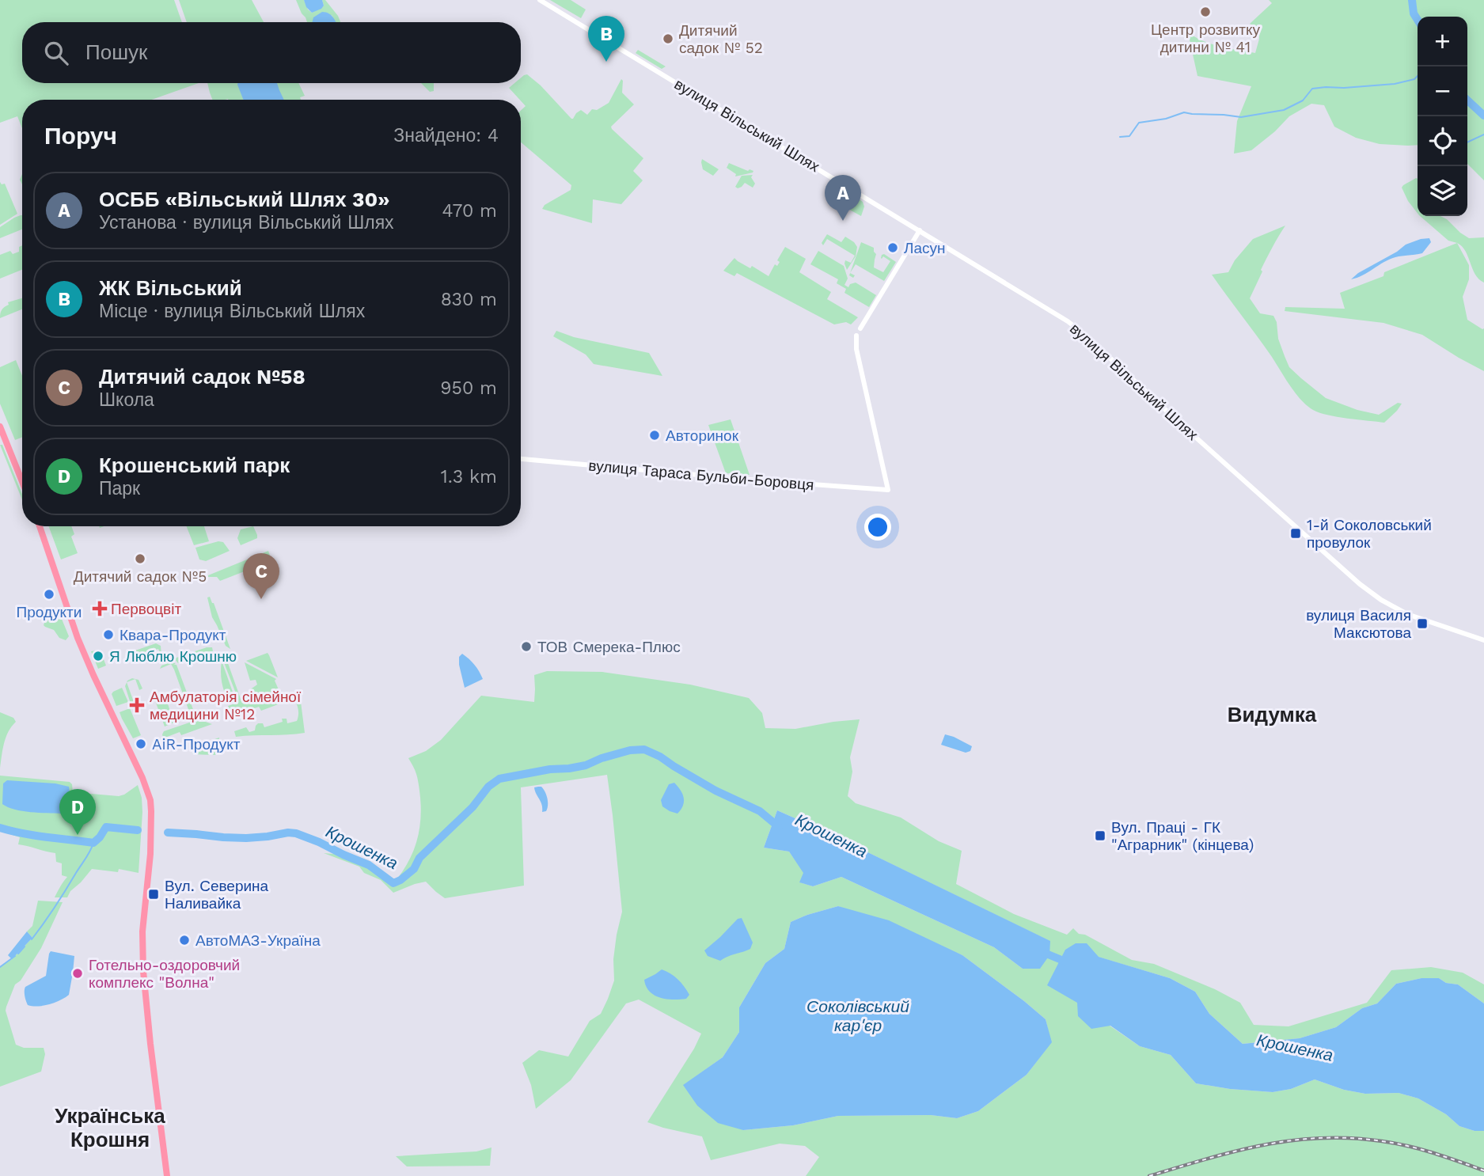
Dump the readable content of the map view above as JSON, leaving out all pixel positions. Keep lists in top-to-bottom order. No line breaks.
{"streets":{"street":["вулиця Вільський Шлях","вулиця Тараса Бульби-Боровця"]},"districts":["Видумка","Українська Крошня"],"water":["Крошенка","Соколівський кар'єр"],"places":{"other":["Центр розвитку дитини № 41","Дитячий садок № 52","Ласун","Авторинок","Дитячий садок №5","Продукти","Квара-Продукт","ТОВ Смерека-Плюс","Я Люблю Крошню","AiR-Продукт","АвтоМАЗ-Україна","Готельно-оздоровчий комплекс \"Волна\""],"transit":["1-й Соколовський провулок","вулиця Василя Максютова","Вул. Праці - ГК \"Аграрник\" (кінцева)","Вул. Северина Наливайка"],"health":["Первоцвіт","Амбулаторія сімейної медицини №12"]},"page":{"pins":["B","A","C","D"],"map_buttons":["+","−"],"search":"Пошук","heading":["Поруч","Знайдено: 4"],"list":[{"mark":"A","name":"ОСББ «Вільський Шлях 30»","note":"Установа · вулиця Вільський Шлях","value":"470 m"},{"mark":"B","name":"ЖК Вільський","note":"Місце · вулиця Вільський Шлях","value":"830 m"},{"mark":"C","name":"Дитячий садок №58","note":"Школа","value":"950 m"},{"mark":"D","name":"Крошенський парк","note":"Парк","value":"1.3 km"}]}}
